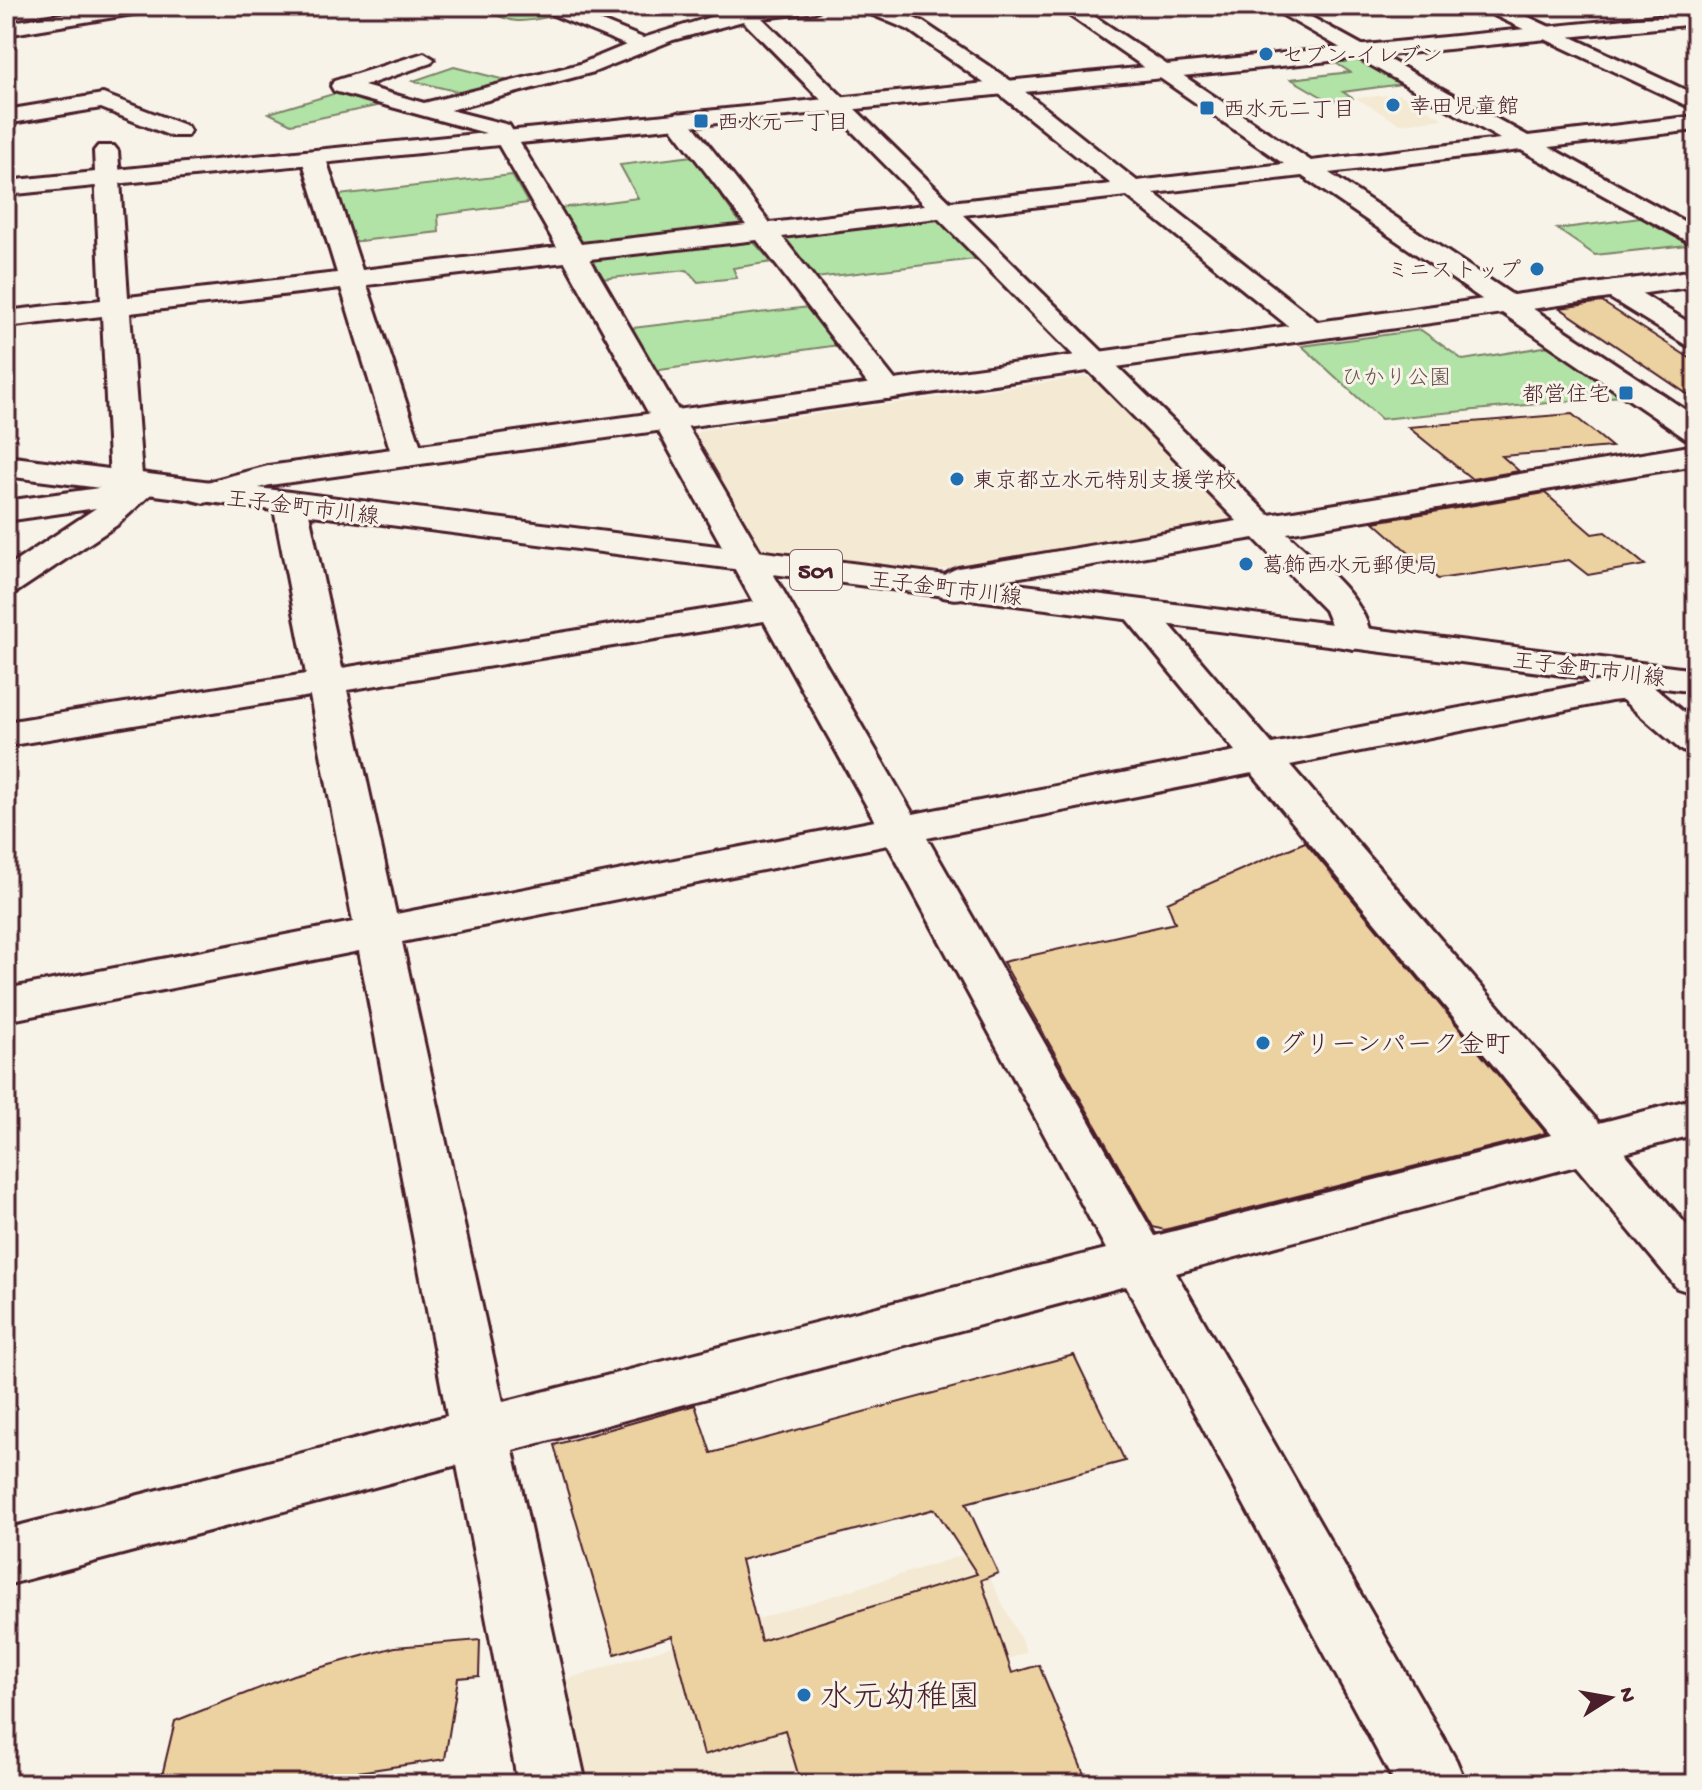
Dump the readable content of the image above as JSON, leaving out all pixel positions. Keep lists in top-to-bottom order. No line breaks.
{"streets":{"street":["王子金町市川線","501"]},"parks":["ひかり公園"],"places":{"other":["セブン-イレブン","幸田児童館","ミニストップ","東京都立水元特別支援学校","葛飾西水元郵便局","グリーンパーク金町","水元幼稚園"],"transit":["西水元二丁目","西水元一丁目","都営住宅"]},"north":"right"}
